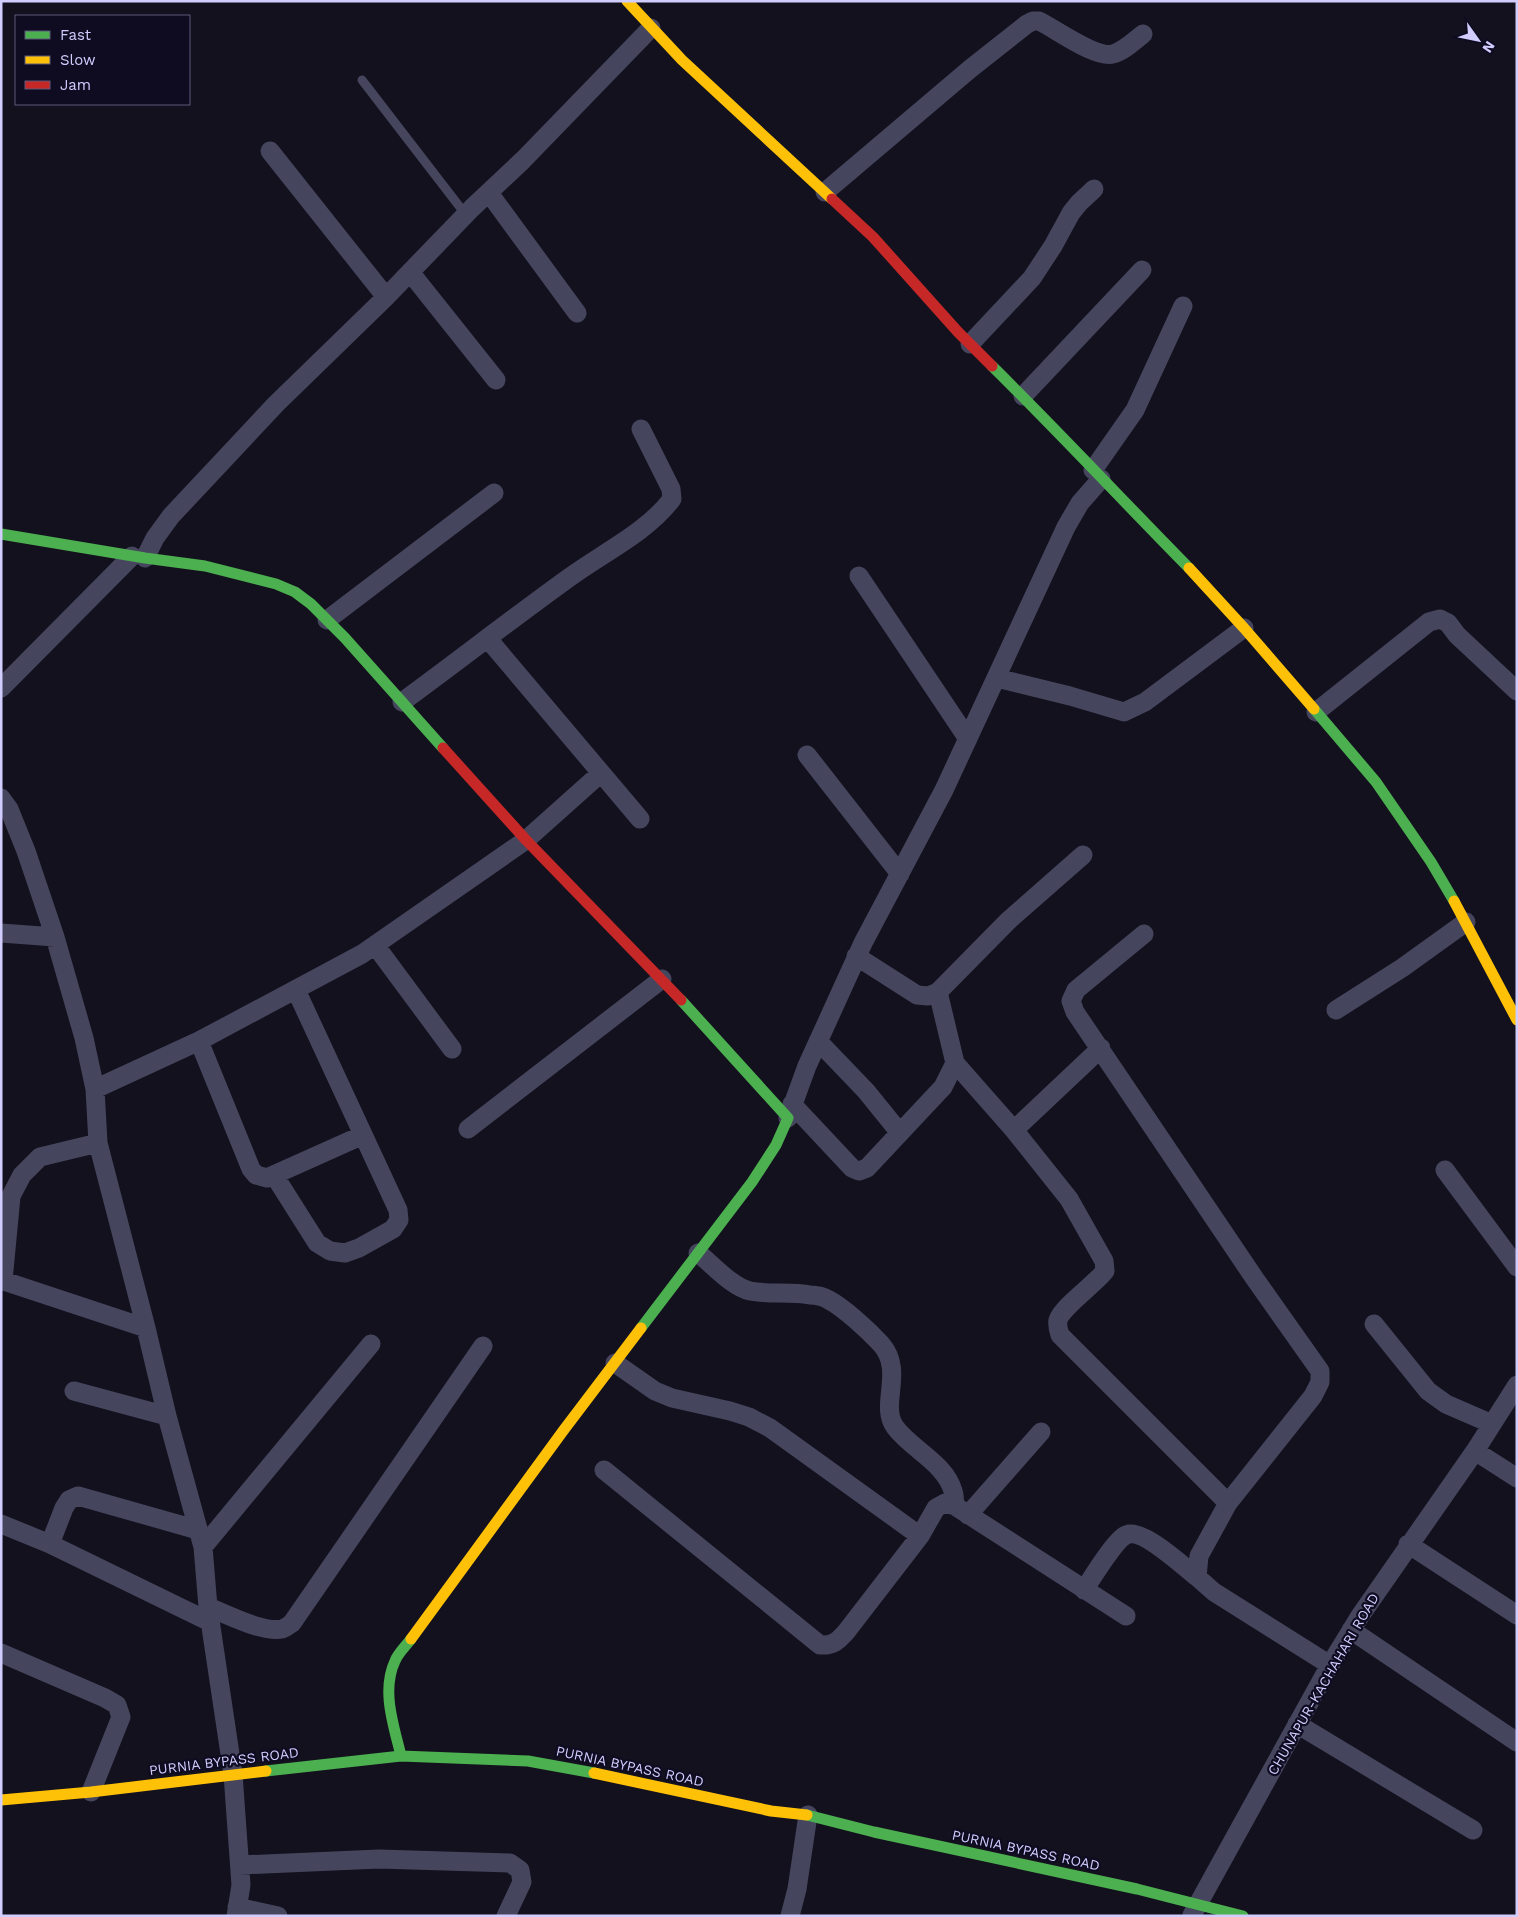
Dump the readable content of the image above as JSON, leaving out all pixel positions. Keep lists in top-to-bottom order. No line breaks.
{"streets":{"street":["CHUNAPUR-KACHAHARI ROAD","PURNIA BYPASS ROAD"]},"crossings":[["CHUNAPUR-KACHAHARI ROAD","PURNIA BYPASS ROAD"]],"legend":["Fast","Slow","Jam"],"north":"bottom right"}
